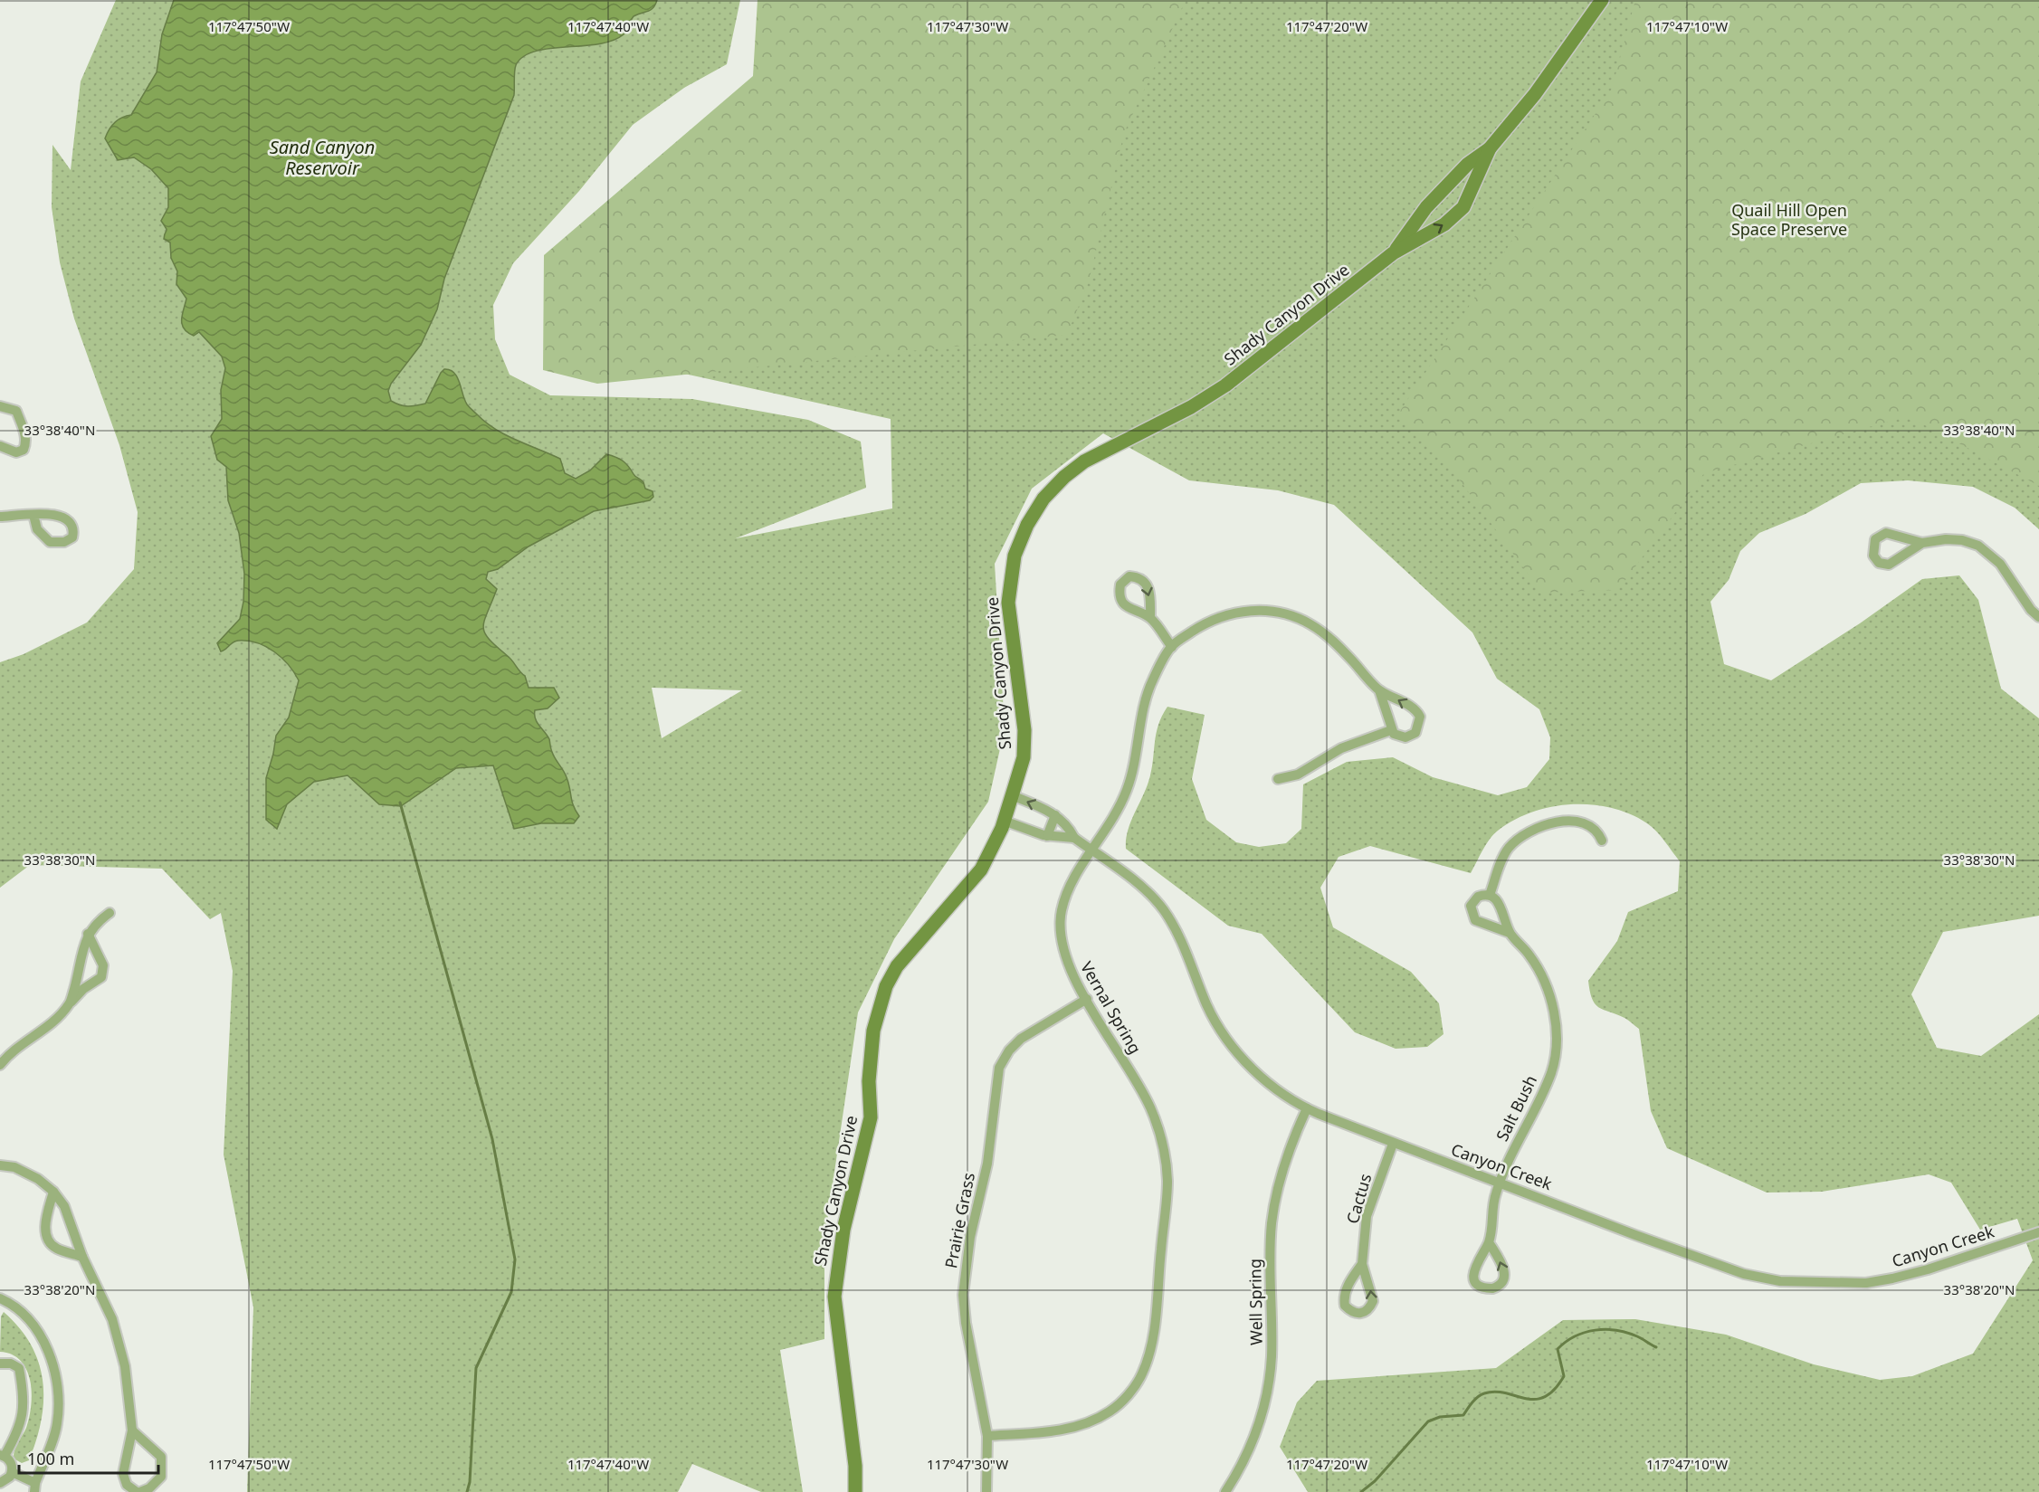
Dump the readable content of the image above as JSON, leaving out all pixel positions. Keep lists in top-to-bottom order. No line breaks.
{"streets":{"street":["Shady Canyon Drive","Vernal Spring","Salt Bush","Canyon Creek","Cactus","Prairie Grass","Well Spring"]},"crossings":[["Shady Canyon Drive","Canyon Creek"],["Vernal Spring","Canyon Creek"],["Vernal Spring","Prairie Grass"],["Salt Bush","Canyon Creek"],["Canyon Creek","Cactus"],["Canyon Creek","Well Spring"]],"water":["Sand Canyon Reservoir"],"parks":["Quail Hill Open Space Preserve"],"scale_bar":"100 m","coordinates":["117°47'50\"W","117°47'40\"W","117°47'30\"W","117°47'20\"W","117°47'10\"W","33°38'40\"N","33°38'30\"N","33°38'20\"N"]}
